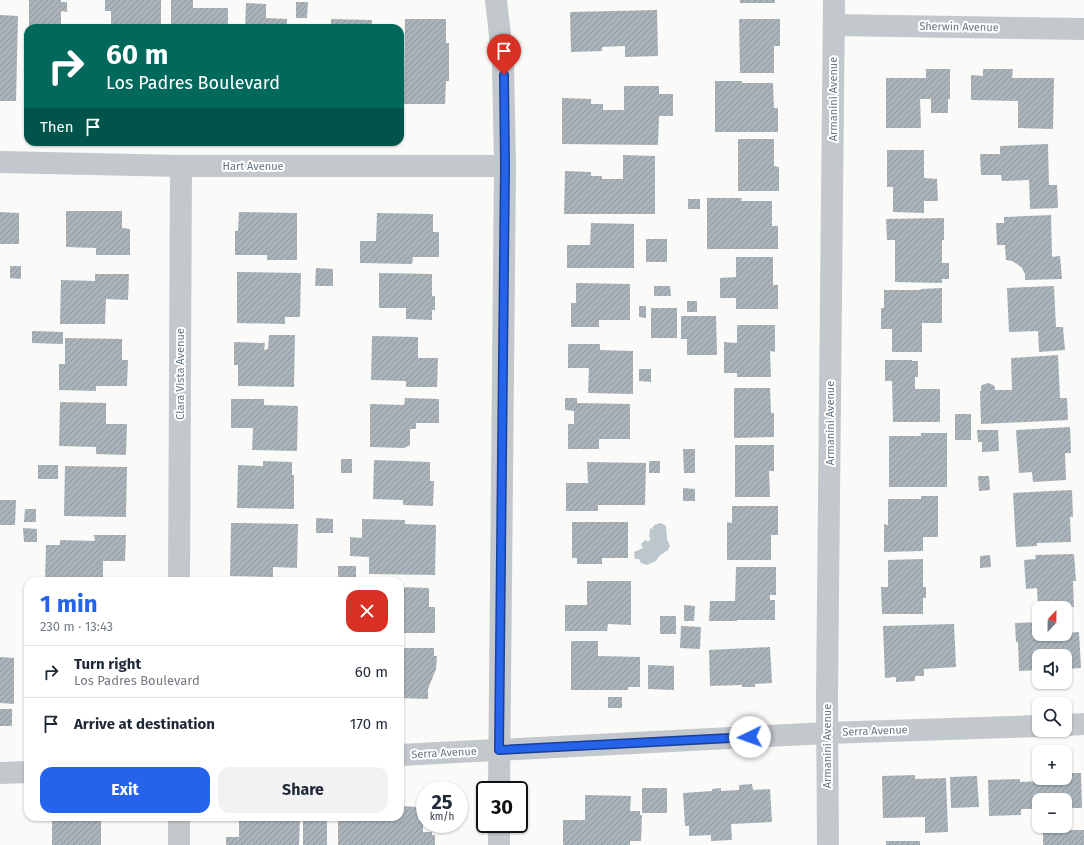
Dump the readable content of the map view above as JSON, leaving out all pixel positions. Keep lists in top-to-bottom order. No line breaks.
{"streets":{"street":["Sherwin Avenue","Armanini Avenue","Hart Avenue","Clara Vista Avenue","Serra Avenue"]},"crossings":[["Sherwin Avenue","Armanini Avenue"],["Armanini Avenue","Serra Avenue"],["Hart Avenue","Clara Vista Avenue"]],"north":"top","page":{"turn":["60 m","Los Padres Boulevard"],"then":"Then","heading":["1 min","230 m · 13:43"],"map_buttons":["+","−"],"list":[{"name":"Turn right","note":"Los Padres Boulevard","value":"60 m"},{"name":"Arrive at destination","value":"170 m"}],"buttons":["Exit","Share"],"speed":"25 km/h","limit":"30"}}
